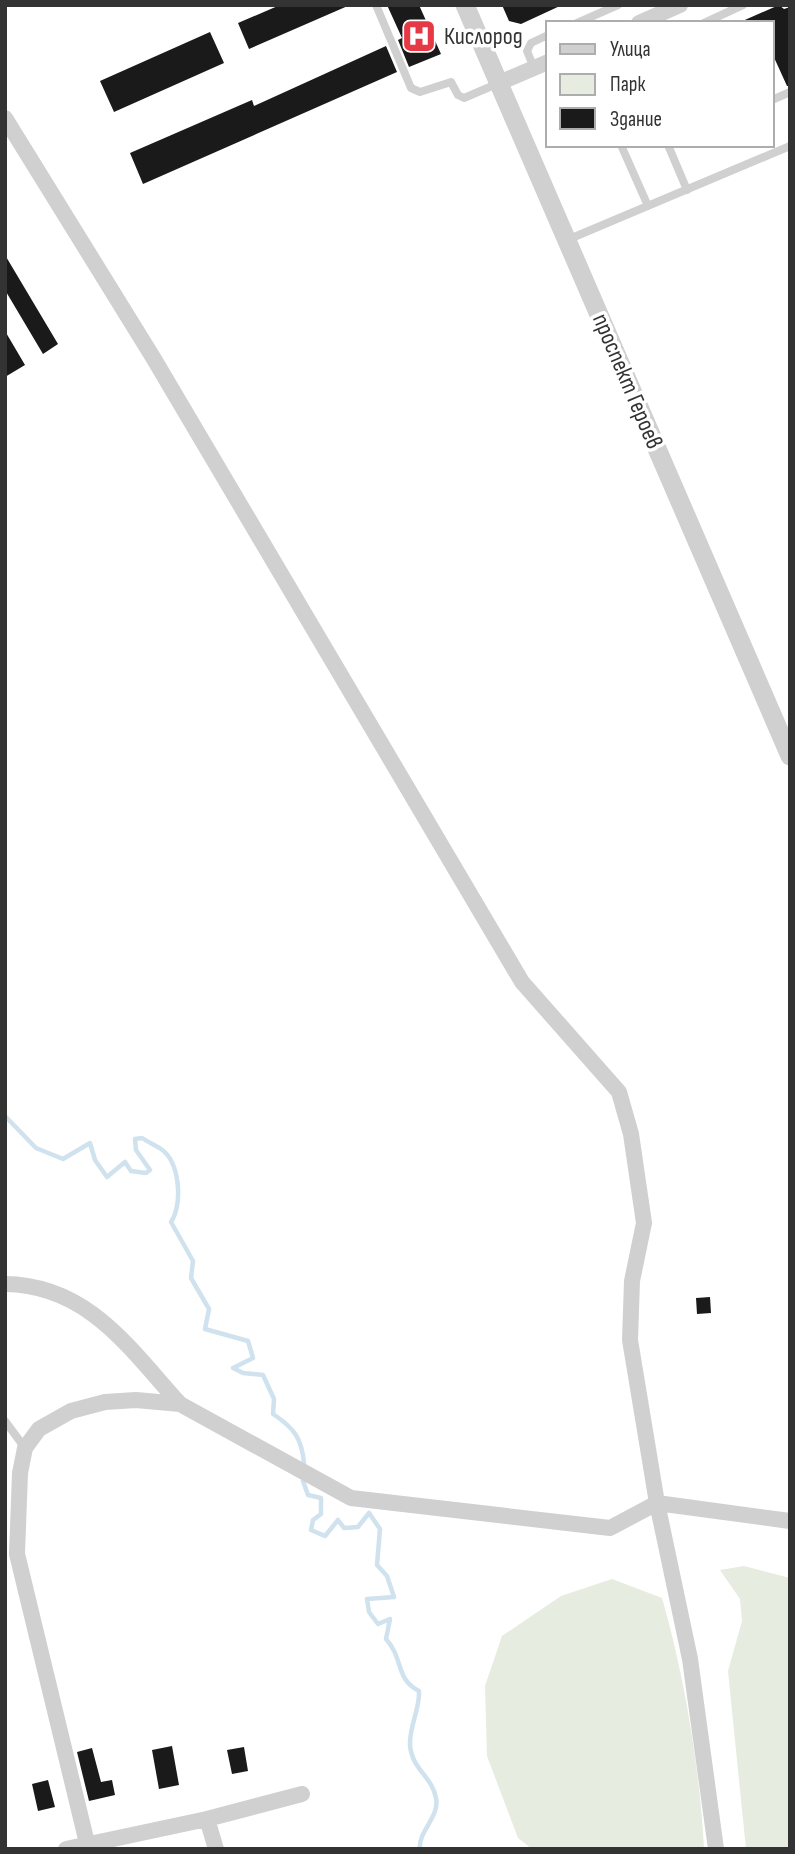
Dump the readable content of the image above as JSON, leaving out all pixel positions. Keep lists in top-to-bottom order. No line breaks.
{"streets":{"street":["проспект Героев"]},"places":{"hospital":["Кислород"]},"legend":["Улица","Парк","Здание"]}
